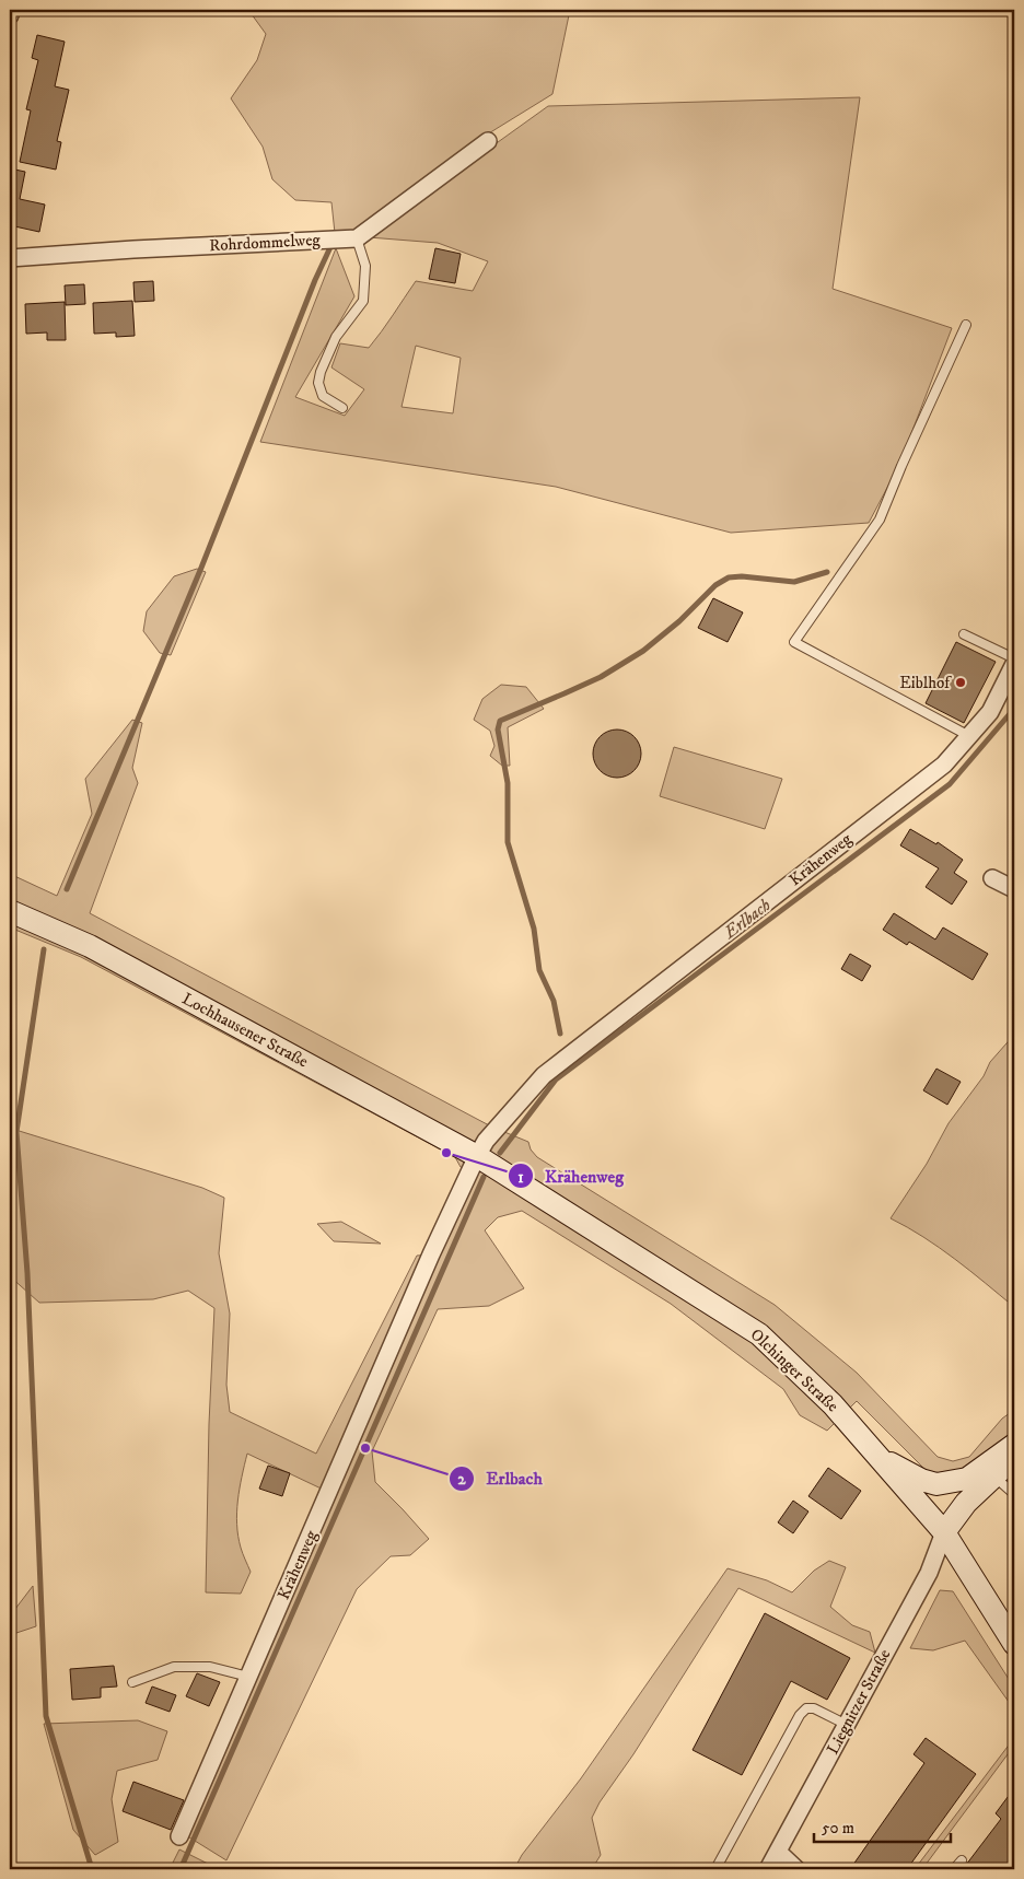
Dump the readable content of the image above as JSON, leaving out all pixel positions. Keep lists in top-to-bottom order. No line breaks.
{"streets":{"main road":["Lochhausener Straße","Olchinger Straße"],"street":["Rohrdommelweg","Krähenweg","Liegnitzer Straße"]},"crossings":[["Krähenweg","Lochhausener Straße"],["Krähenweg","Olchinger Straße"],["Lochhausener Straße","Olchinger Straße"],["Olchinger Straße","Liegnitzer Straße"]],"water":["Erlbach"],"places":["Eiblhof","Krähenweg","Erlbach"],"scale_bar":"50 m"}
